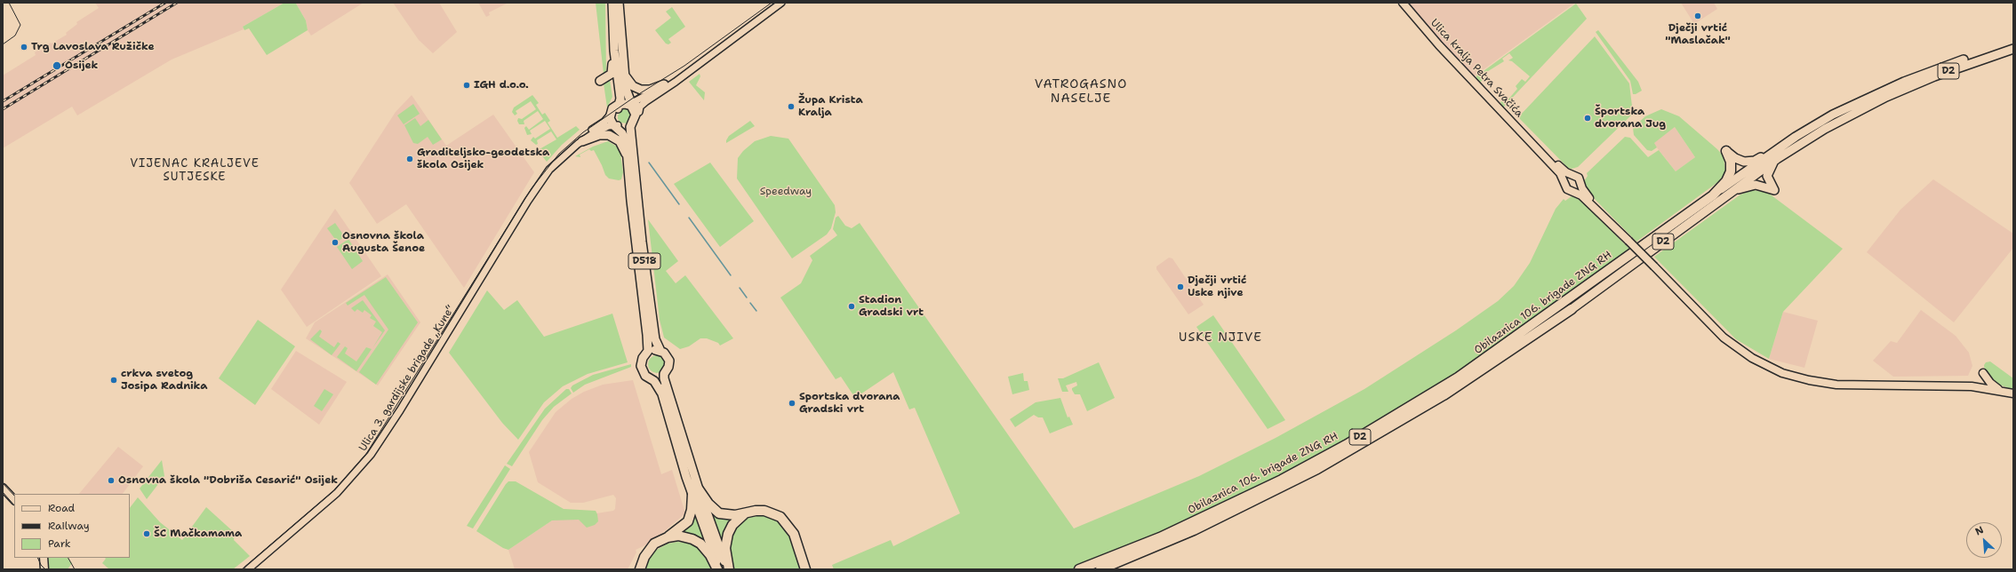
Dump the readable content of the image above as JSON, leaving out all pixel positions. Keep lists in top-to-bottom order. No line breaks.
{"streets":{"highway":["D2","Obilaznica 106. brigade ZNG RH"],"main road":["Ulica kralja Petra Svačića","D518"],"street":["Ulica 3. gardijske brigade „Kune“"]},"crossings":[["D518","Ulica 3. gardijske brigade „Kune“"]],"districts":["VATROGASNO NASELJE","VIJENAC KRALJEVE SUTJESKE","USKE NJIVE"],"parks":["Speedway"],"places":["Dječji vrtić \"Maslačak\"","Trg Lavoslava Ružičke","Osijek","IGH d.o.o.","Župa Krista Kralja","Športska dvorana Jug","Graditeljsko-geodetska škola Osijek","Osnovna škola Augusta Šenoe","Dječji vrtić Uske njive","Stadion Gradski vrt","crkva svetog Josipa Radnika","Sportska dvorana Gradski vrt","Osnovna škola \"Dobriša Cesarić\" Osijek","ŠC Mačkamama"],"legend":["Road","Railway","Park"],"north":"top left"}
